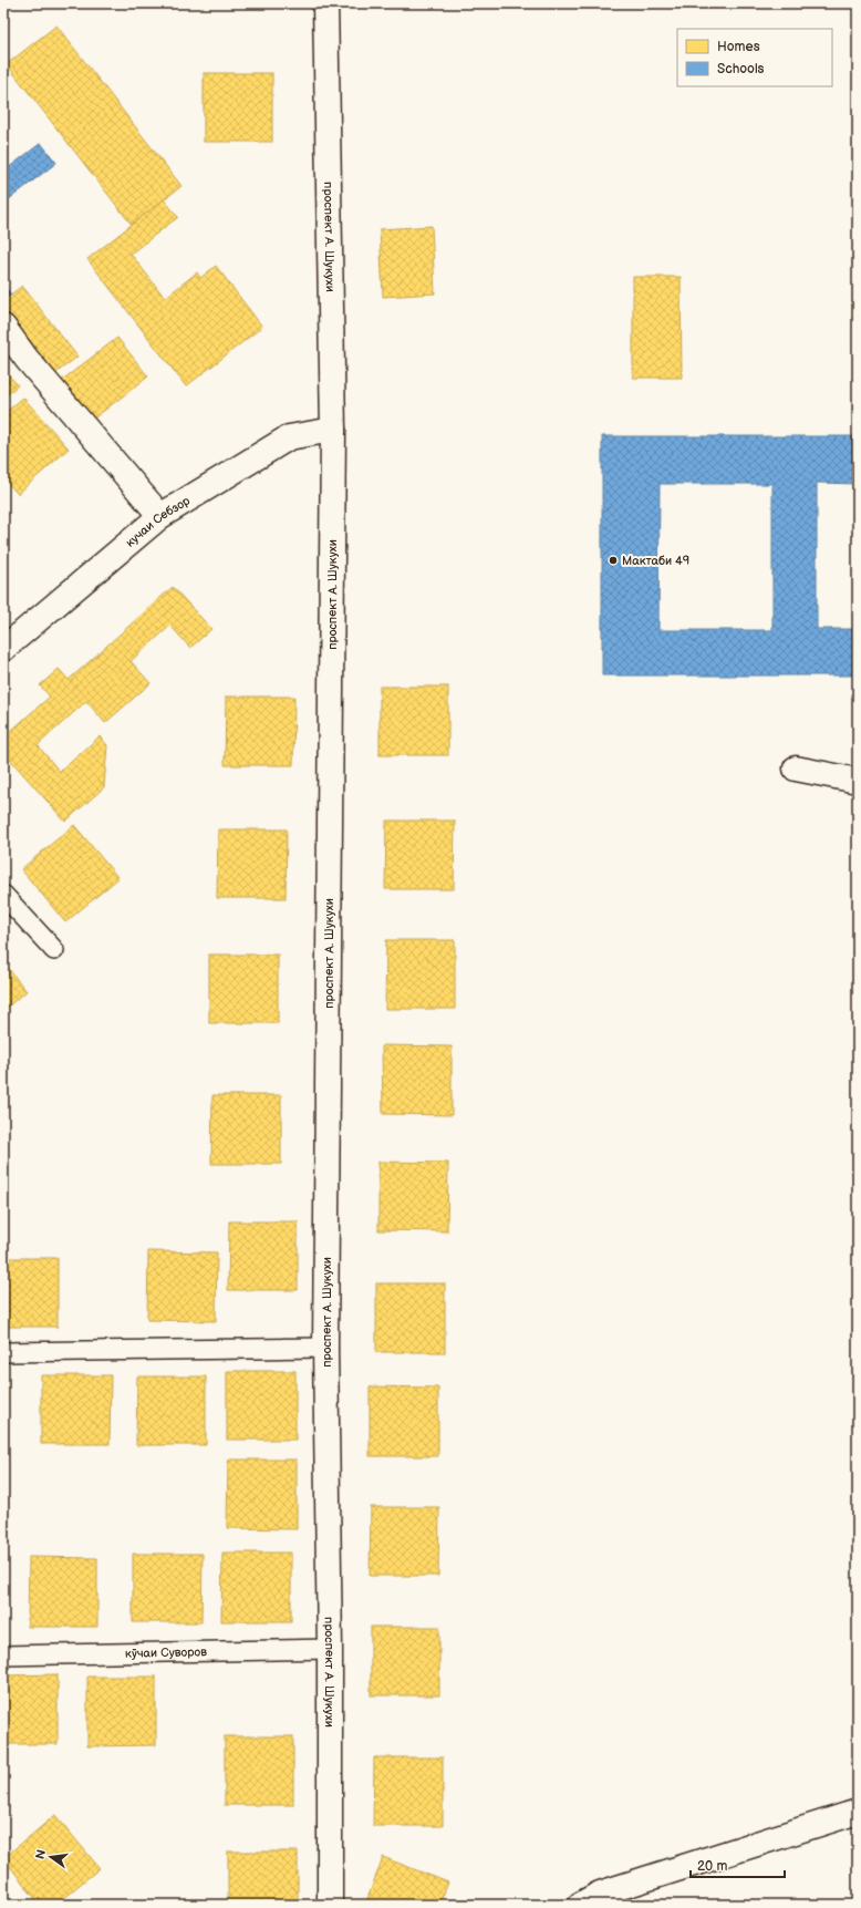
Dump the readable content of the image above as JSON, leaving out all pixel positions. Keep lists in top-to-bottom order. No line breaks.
{"streets":{"main road":["проспект А. Шукухи","кучаи Себзор"],"lane":["кӯчаи Суворов"]},"crossings":[["проспект А. Шукухи","кучаи Себзор"],["проспект А. Шукухи","кӯчаи Суворов"]],"places":["Мактаби 49"],"legend":["Homes","Schools"],"scale_bar":"20 m","north":"left"}
